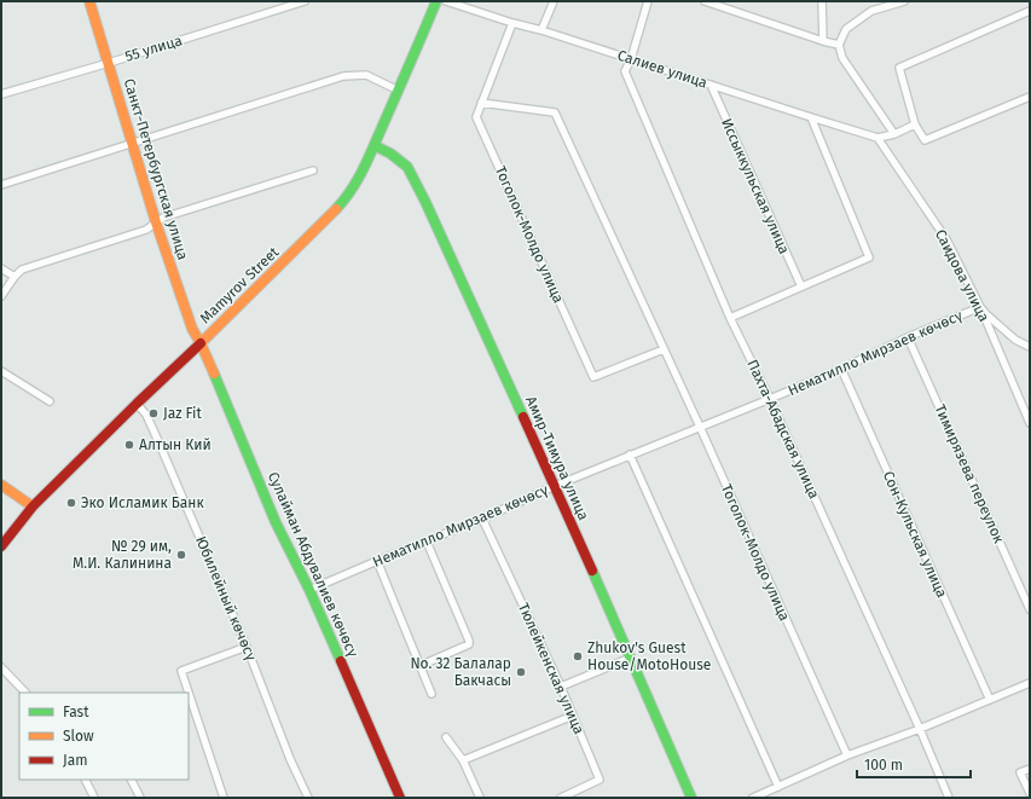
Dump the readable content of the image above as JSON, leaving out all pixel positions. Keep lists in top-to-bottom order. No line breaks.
{"streets":{"main road":["Санкт-Петербургская улица","Mamyrov Street","Амир-Тимура улица","Сулайман Абдувалиев көчөсү"],"street":["55 улица","Салиев улица","Иссыккульская улица","Тоголок-Молдо улица","Саидова улица","Нематилло Мирзаев көчөсү","Пахта-Абадская улица","Тимирязева переулок","Сон-Кульская улица","Юбилейный көчөсү","Тюлейкенская улица"]},"crossings":[["55 улица","Санкт-Петербургская улица"],["Салиев улица","Иссыккульская улица"],["Салиев улица","Тоголок-Молдо улица"],["Салиев улица","Саидова улица"],["Салиев улица","Пахта-Абадская улица"],["Санкт-Петербургская улица","Mamyrov Street"],["Санкт-Петербургская улица","Сулайман Абдувалиев көчөсү"],["Тоголок-Молдо улица","Нематилло Мирзаев көчөсү"],["Саидова улица","Нематилло Мирзаев көчөсү"],["Mamyrov Street","Амир-Тимура улица"],["Mamyrov Street","Сулайман Абдувалиев көчөсү"],["Mamyrov Street","Юбилейный көчөсү"],["Нематилло Мирзаев көчөсү","Пахта-Абадская улица"],["Нематилло Мирзаев көчөсү","Амир-Тимура улица"],["Нематилло Мирзаев көчөсү","Тимирязева переулок"],["Нематилло Мирзаев көчөсү","Сон-Кульская улица"],["Нематилло Мирзаев көчөсү","Сулайман Абдувалиев көчөсү"],["Нематилло Мирзаев көчөсү","Тюлейкенская улица"]],"places":["Jaz Fit","Алтын Кий","Эко Исламик Банк","№ 29 им, М.И. Калинина","Zhukov's Guest House/MotoHouse","No. 32 Балалар Бакчасы"],"legend":["Fast","Slow","Jam"],"scale_bar":"100 m"}
